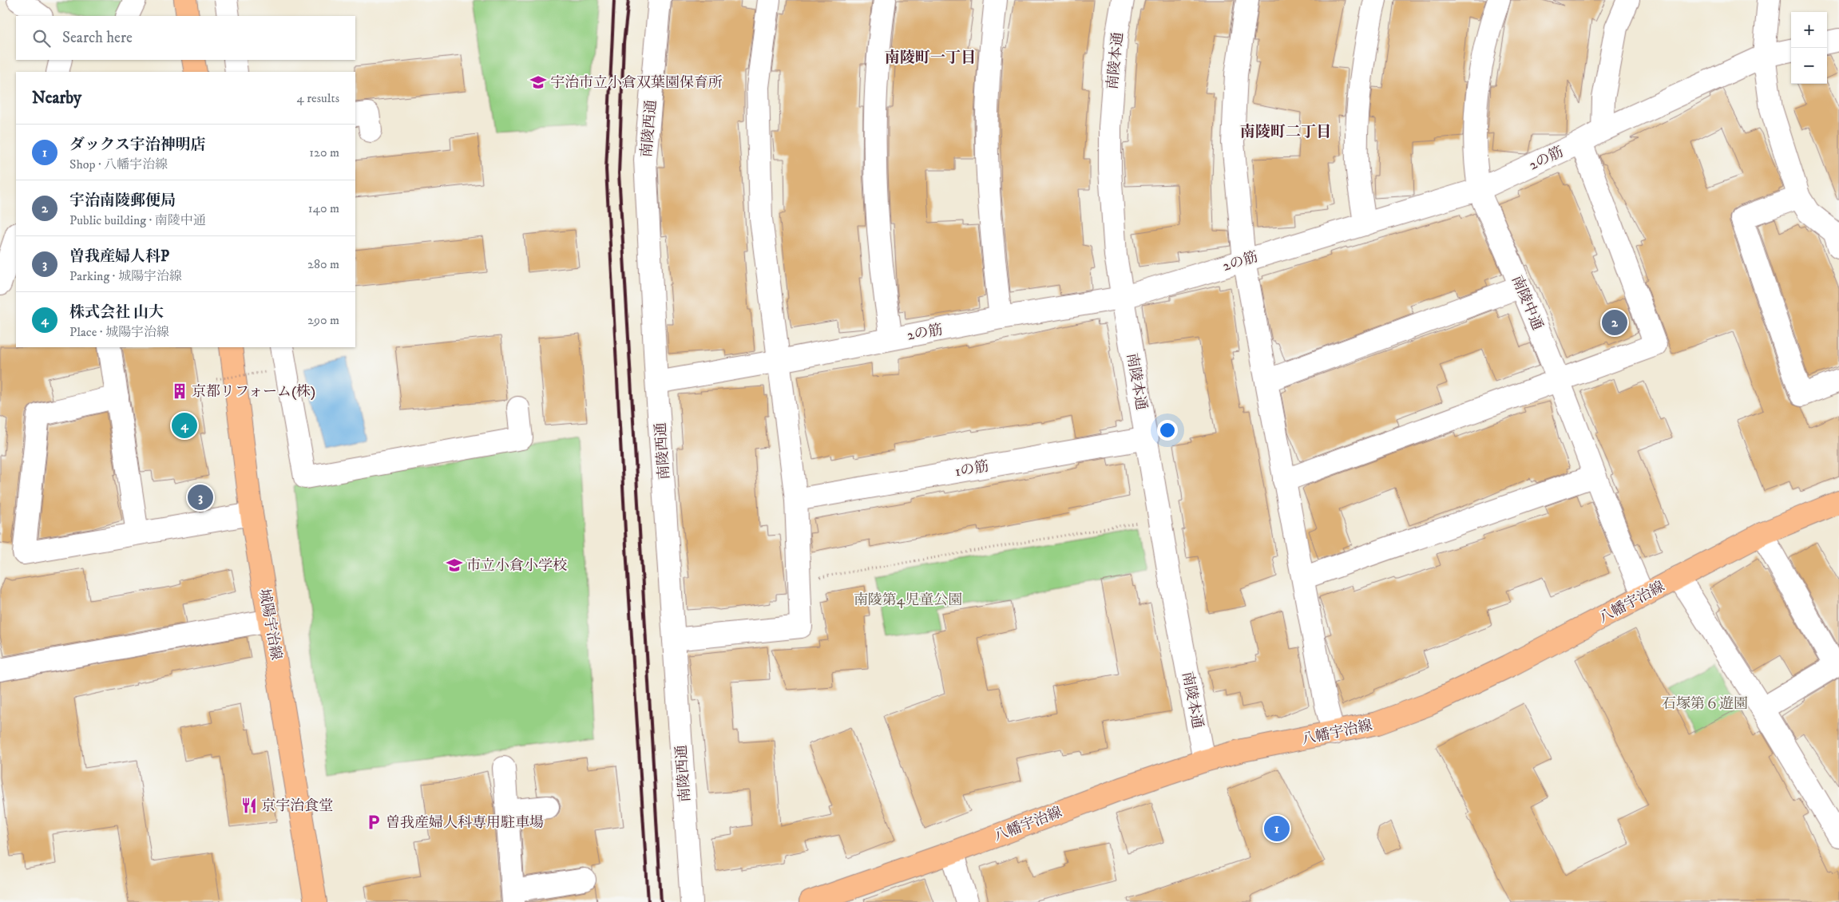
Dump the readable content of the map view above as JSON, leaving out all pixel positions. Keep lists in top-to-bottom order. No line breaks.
{"streets":{"main road":["八幡宇治線","城陽宇治線"],"street":["南陵本通","南陵西通","2の筋","南陵中通","1の筋"]},"crossings":[["南陵本通","2の筋"],["南陵本通","1の筋"],["南陵本通","八幡宇治線"],["南陵西通","2の筋"],["2の筋","南陵中通"],["南陵中通","八幡宇治線"]],"districts":["南陵町一丁目","南陵町二丁目"],"parks":["南陵第4児童公園","石塚第６遊園"],"places":{"school or university":["宇治市立小倉双葉園保育所","市立小倉小学校"],"building":["京都リフォーム(株)"],"restaurant":["京宇治食堂"],"parking":["曽我産婦人科専用駐車場"]},"page":{"map_buttons":["+","−"],"search":"Search here","heading":["Nearby","4 results"],"list":[{"mark":"1","name":"ダックス宇治神明店","note":"Shop · 八幡宇治線","value":"120 m"},{"mark":"2","name":"宇治南陵郵便局","note":"Public building · 南陵中通","value":"140 m"},{"mark":"3","name":"曽我産婦人科P","note":"Parking · 城陽宇治線","value":"280 m"},{"mark":"4","name":"株式会社 山大","note":"Place · 城陽宇治線","value":"290 m"}],"pins":["2","4","3","1"]}}
